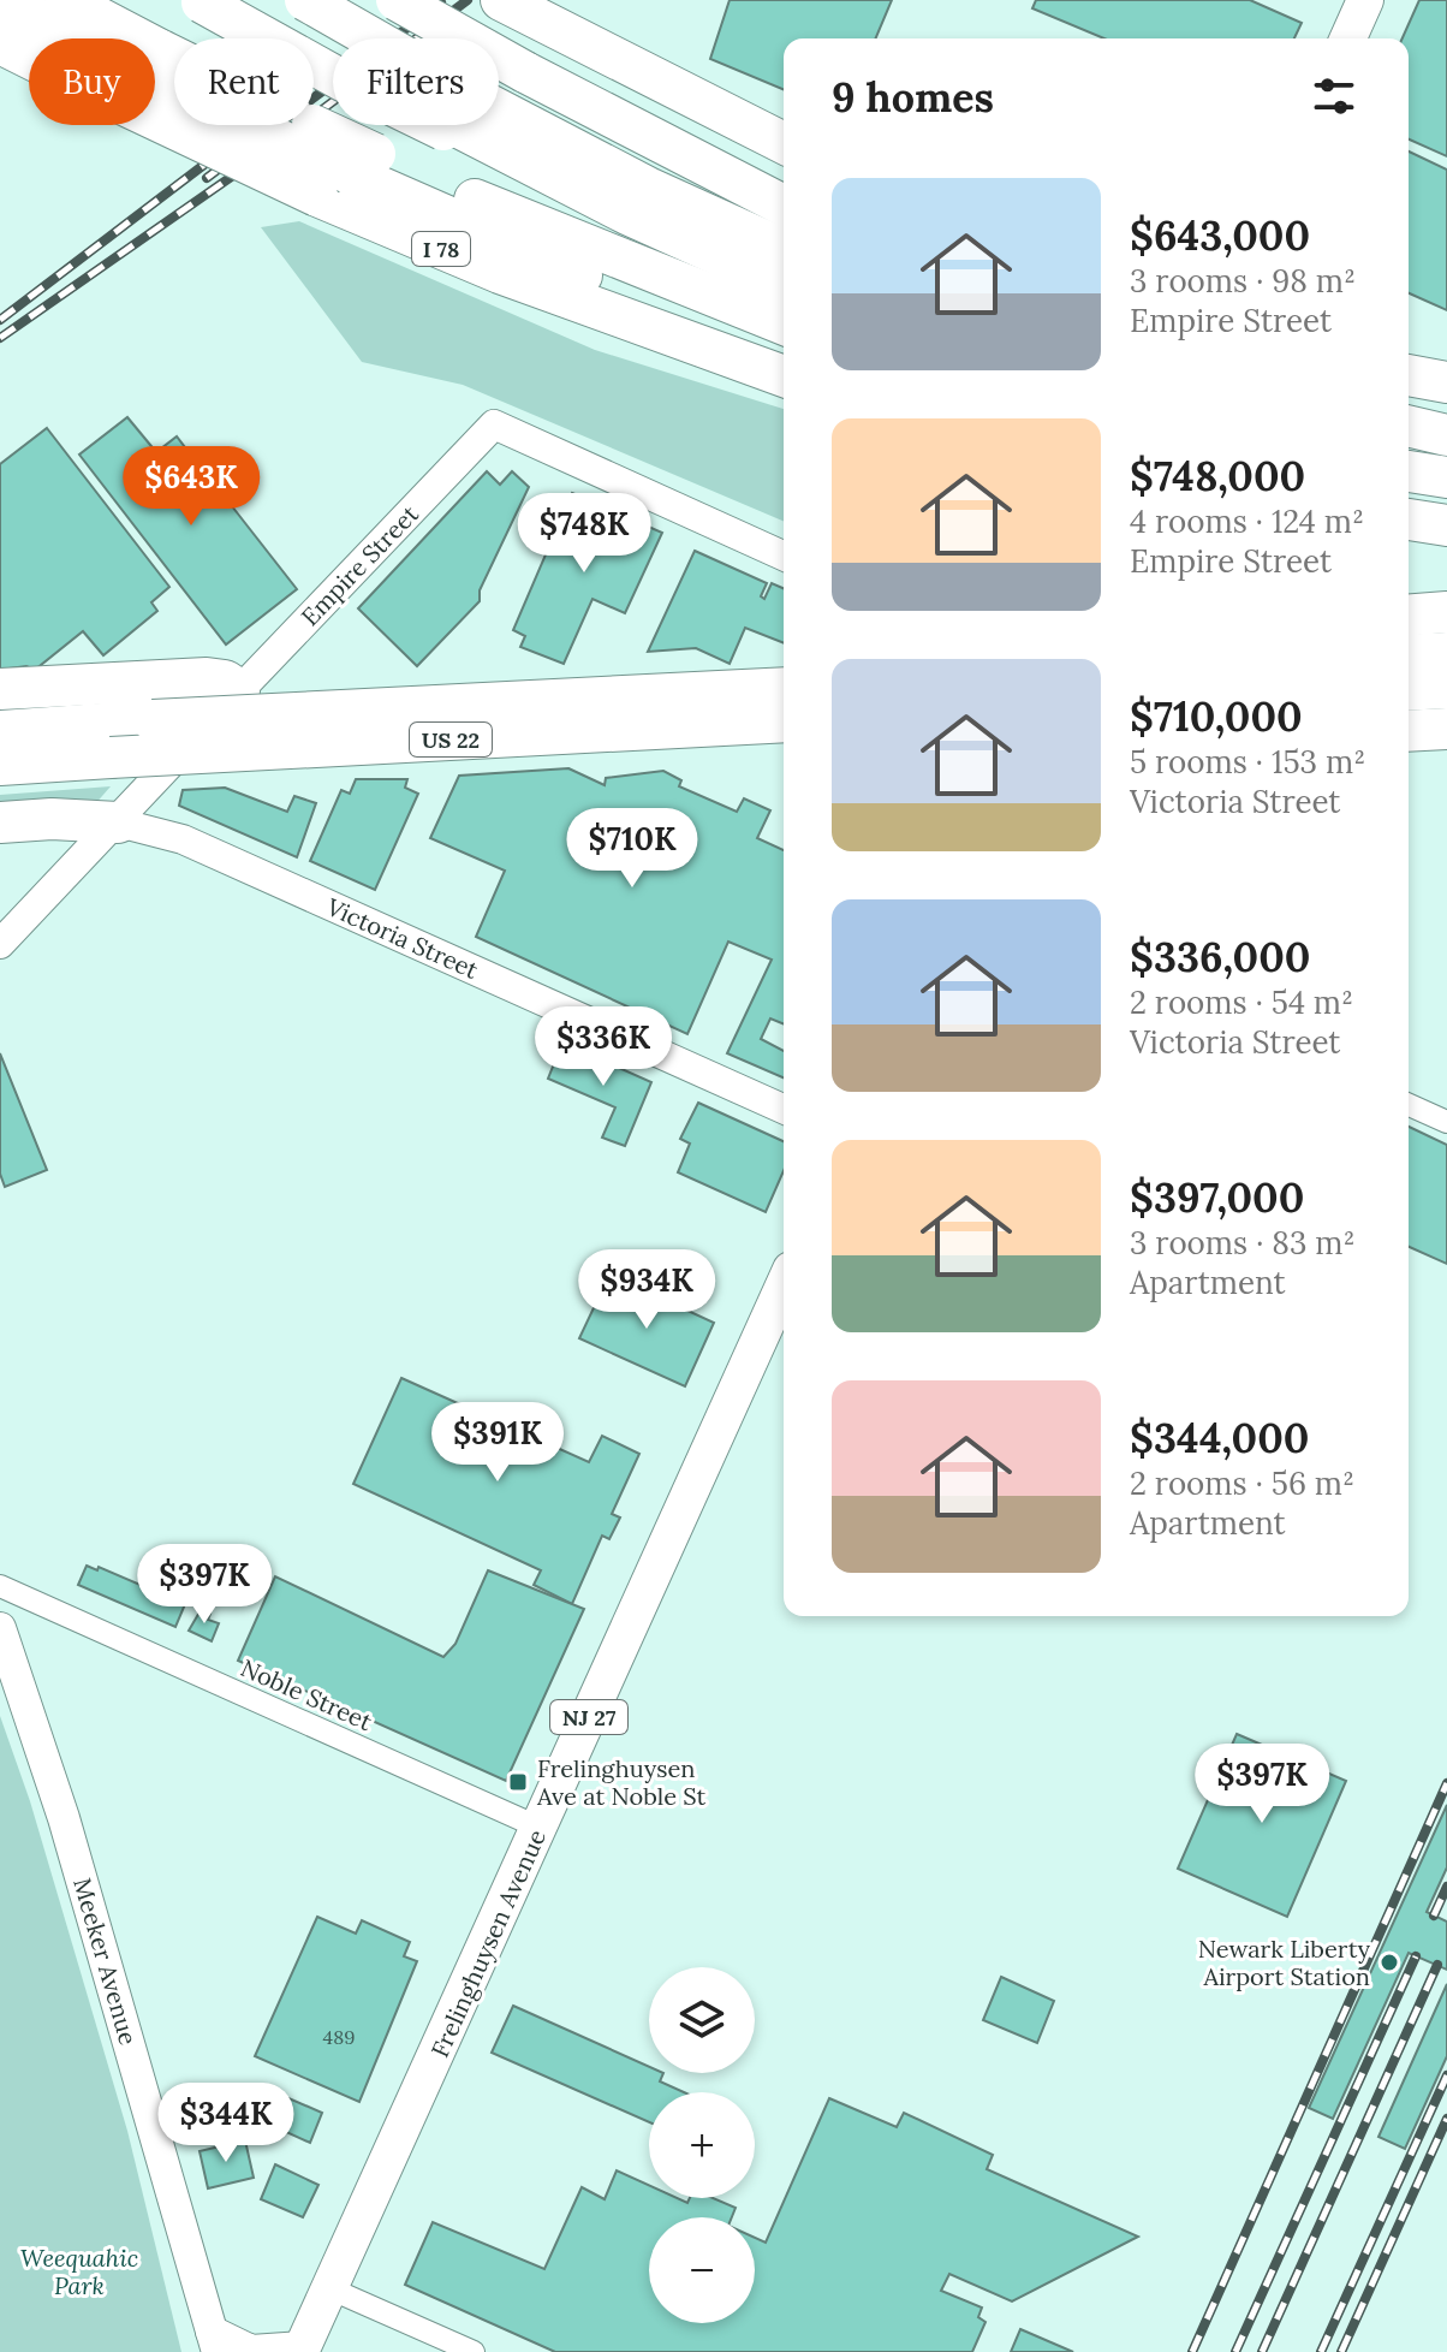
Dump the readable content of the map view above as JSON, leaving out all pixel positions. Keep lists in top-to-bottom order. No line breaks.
{"streets":{"highway":["I 78","US 22"],"main road":["NJ 27","Frelinghuysen Avenue","Meeker Avenue"],"street":["Empire Street","Victoria Street","Noble Street"]},"crossings":[["Empire Street","Victoria Street"],["Noble Street","Frelinghuysen Avenue"]],"parks":["Weequahic Park"],"places":{"transit":["Frelinghuysen Ave at Noble St"],"other":["Newark Liberty Airport Station"]},"house_numbers":["489"],"page":{"chip":["Buy","Rent","Filters"],"heading":"9 homes","list":[{"name":"$643,000","note":"3 rooms · 98 m² · Empire Street"},{"name":"$748,000","note":"4 rooms · 124 m² · Empire Street"},{"name":"$710,000","note":"5 rooms · 153 m² · Victoria Street"},{"name":"$336,000","note":"2 rooms · 54 m² · Victoria Street"},{"name":"$397,000","note":"3 rooms · 83 m² · Apartment"},{"name":"$344,000","note":"2 rooms · 56 m² · Apartment"}],"price":["$643K","$748K","$710K","$336K","$934K","$391K","$397K","$397K","$344K"],"map_buttons":["+","−"]}}
